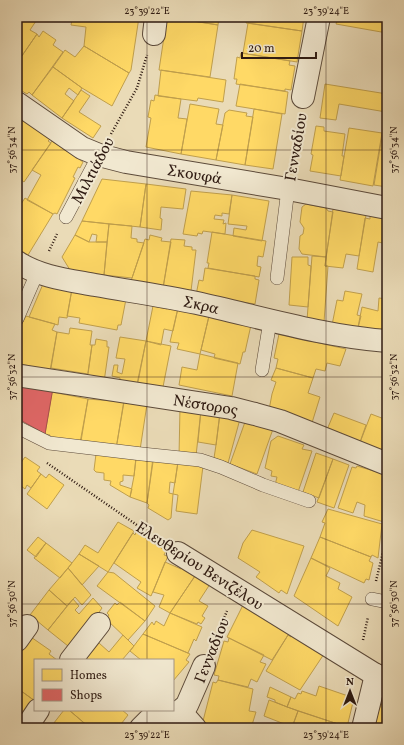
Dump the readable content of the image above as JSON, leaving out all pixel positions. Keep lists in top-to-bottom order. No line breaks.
{"streets":{"street":["Γενναδίου","Σκουφά","Σκρα","Νέστορος","Ελευθερίου Βενιζέλου"],"lane":["Μιλτιάδου"]},"crossings":[["Γενναδίου","Σκουφά"],["Γενναδίου","Ελευθερίου Βενιζέλου"],["Μιλτιάδου","Σκουφά"],["Μιλτιάδου","Σκρα"]],"legend":["Homes","Shops"],"scale_bar":"20 m","north":"top","coordinates":["23°39'22\"E","23°39'24\"E","37°56'34\"N","37°56'32\"N","37°56'30\"N"]}
